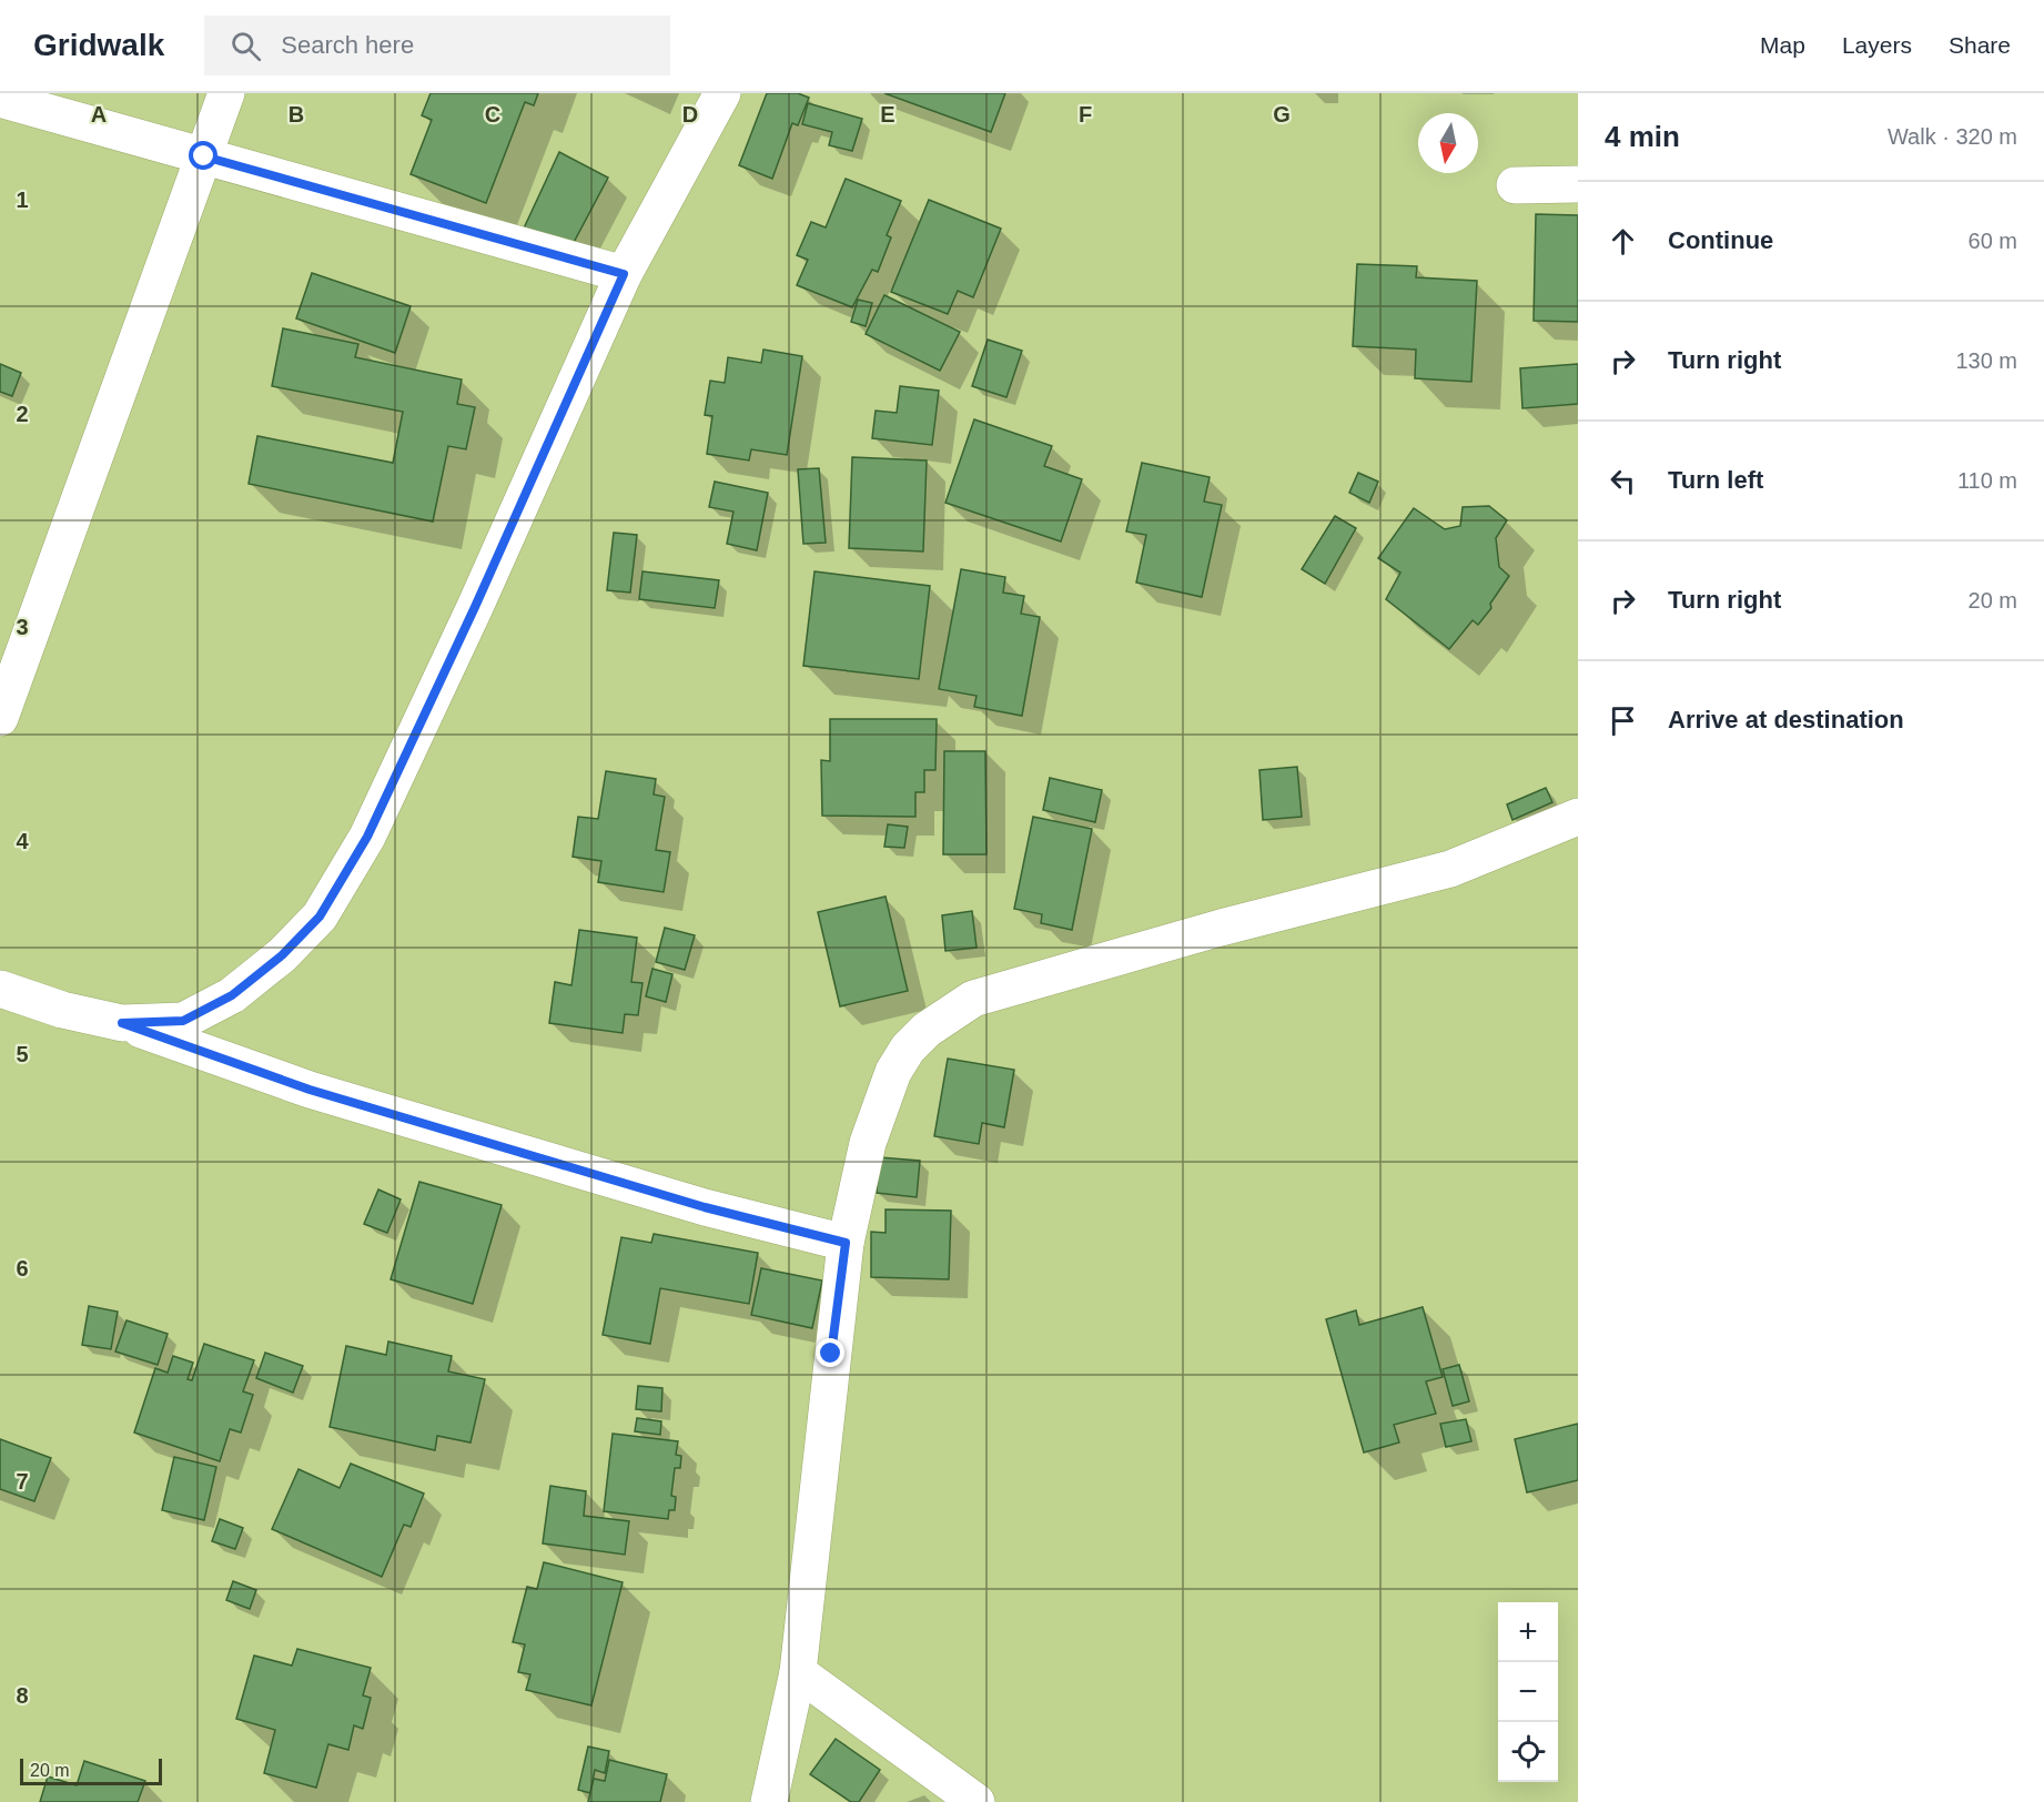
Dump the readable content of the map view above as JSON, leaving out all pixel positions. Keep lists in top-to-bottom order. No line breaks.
{"scale_bar":"20 m","north":"bottom","page":{"header":"Gridwalk","search":"Search here","nav":["Map","Layers","Share"],"heading":["4 min","Walk · 320 m"],"list":[["Continue","60 m"],["Turn right","130 m"],["Turn left","110 m"],["Turn right","20 m"],"Arrive at destination"],"map_buttons":["+","−"],"scale":"20 m"},"grid":{"columns":["A","B","C","D","E","F","G"],"rows":["1","2","3","4","5","6","7","8"]}}
